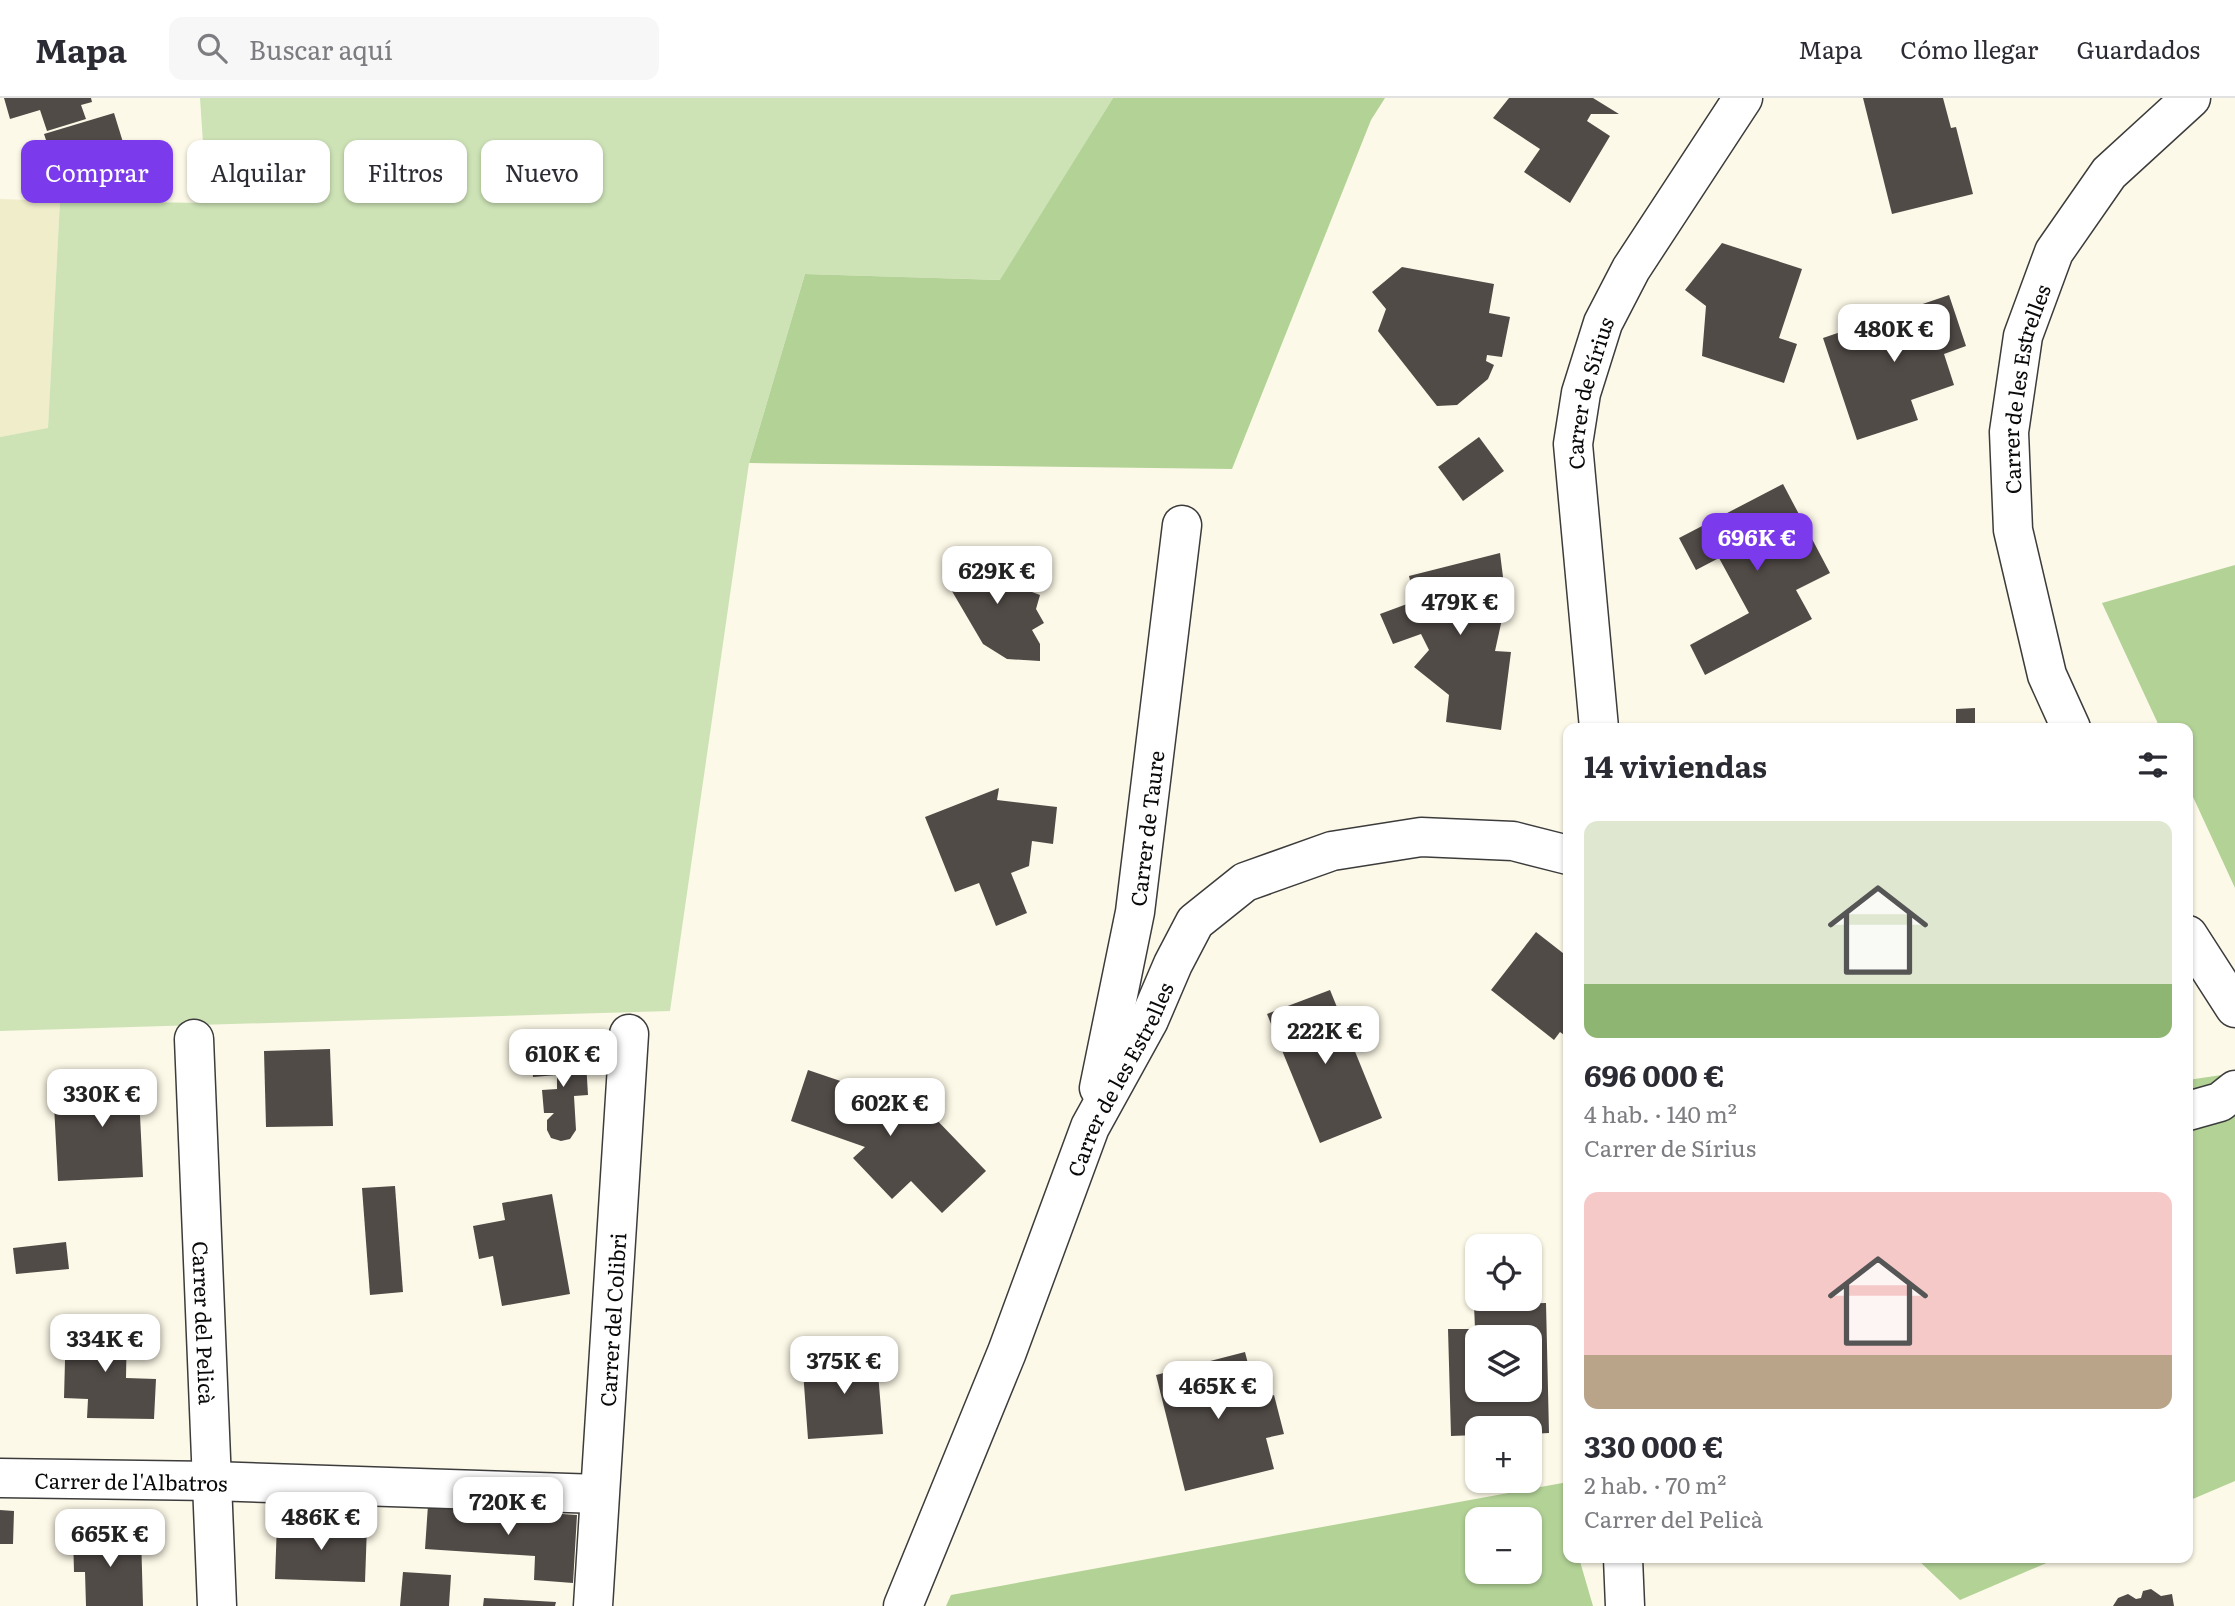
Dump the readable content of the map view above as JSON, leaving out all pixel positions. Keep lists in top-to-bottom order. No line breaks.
{"streets":{"street":["Carrer de les Estrelles","Carrer de Sírius","Carrer de Taure","Carrer del Colibri","Carrer del Pelicà","Carrer de l'Albatros"]},"crossings":[["Carrer de les Estrelles","Carrer de Taure"],["Carrer del Colibri","Carrer de l'Albatros"],["Carrer del Pelicà","Carrer de l'Albatros"]],"page":{"header":"Mapa","search":"Buscar aquí","nav":["Mapa","Cómo llegar","Guardados"],"chip":["Comprar","Alquilar","Filtros","Nuevo"],"price":["480K €","696K €","629K €","479K €","222K €","610K €","330K €","602K €","334K €","375K €","465K €","720K €","486K €","665K €"],"heading":"14 viviendas","list":[{"name":"696 000 €","note":"4 hab. · 140 m² · Carrer de Sírius"},{"name":"330 000 €","note":"2 hab. · 70 m² · Carrer del Pelicà"}],"map_buttons":["+","−"]}}
